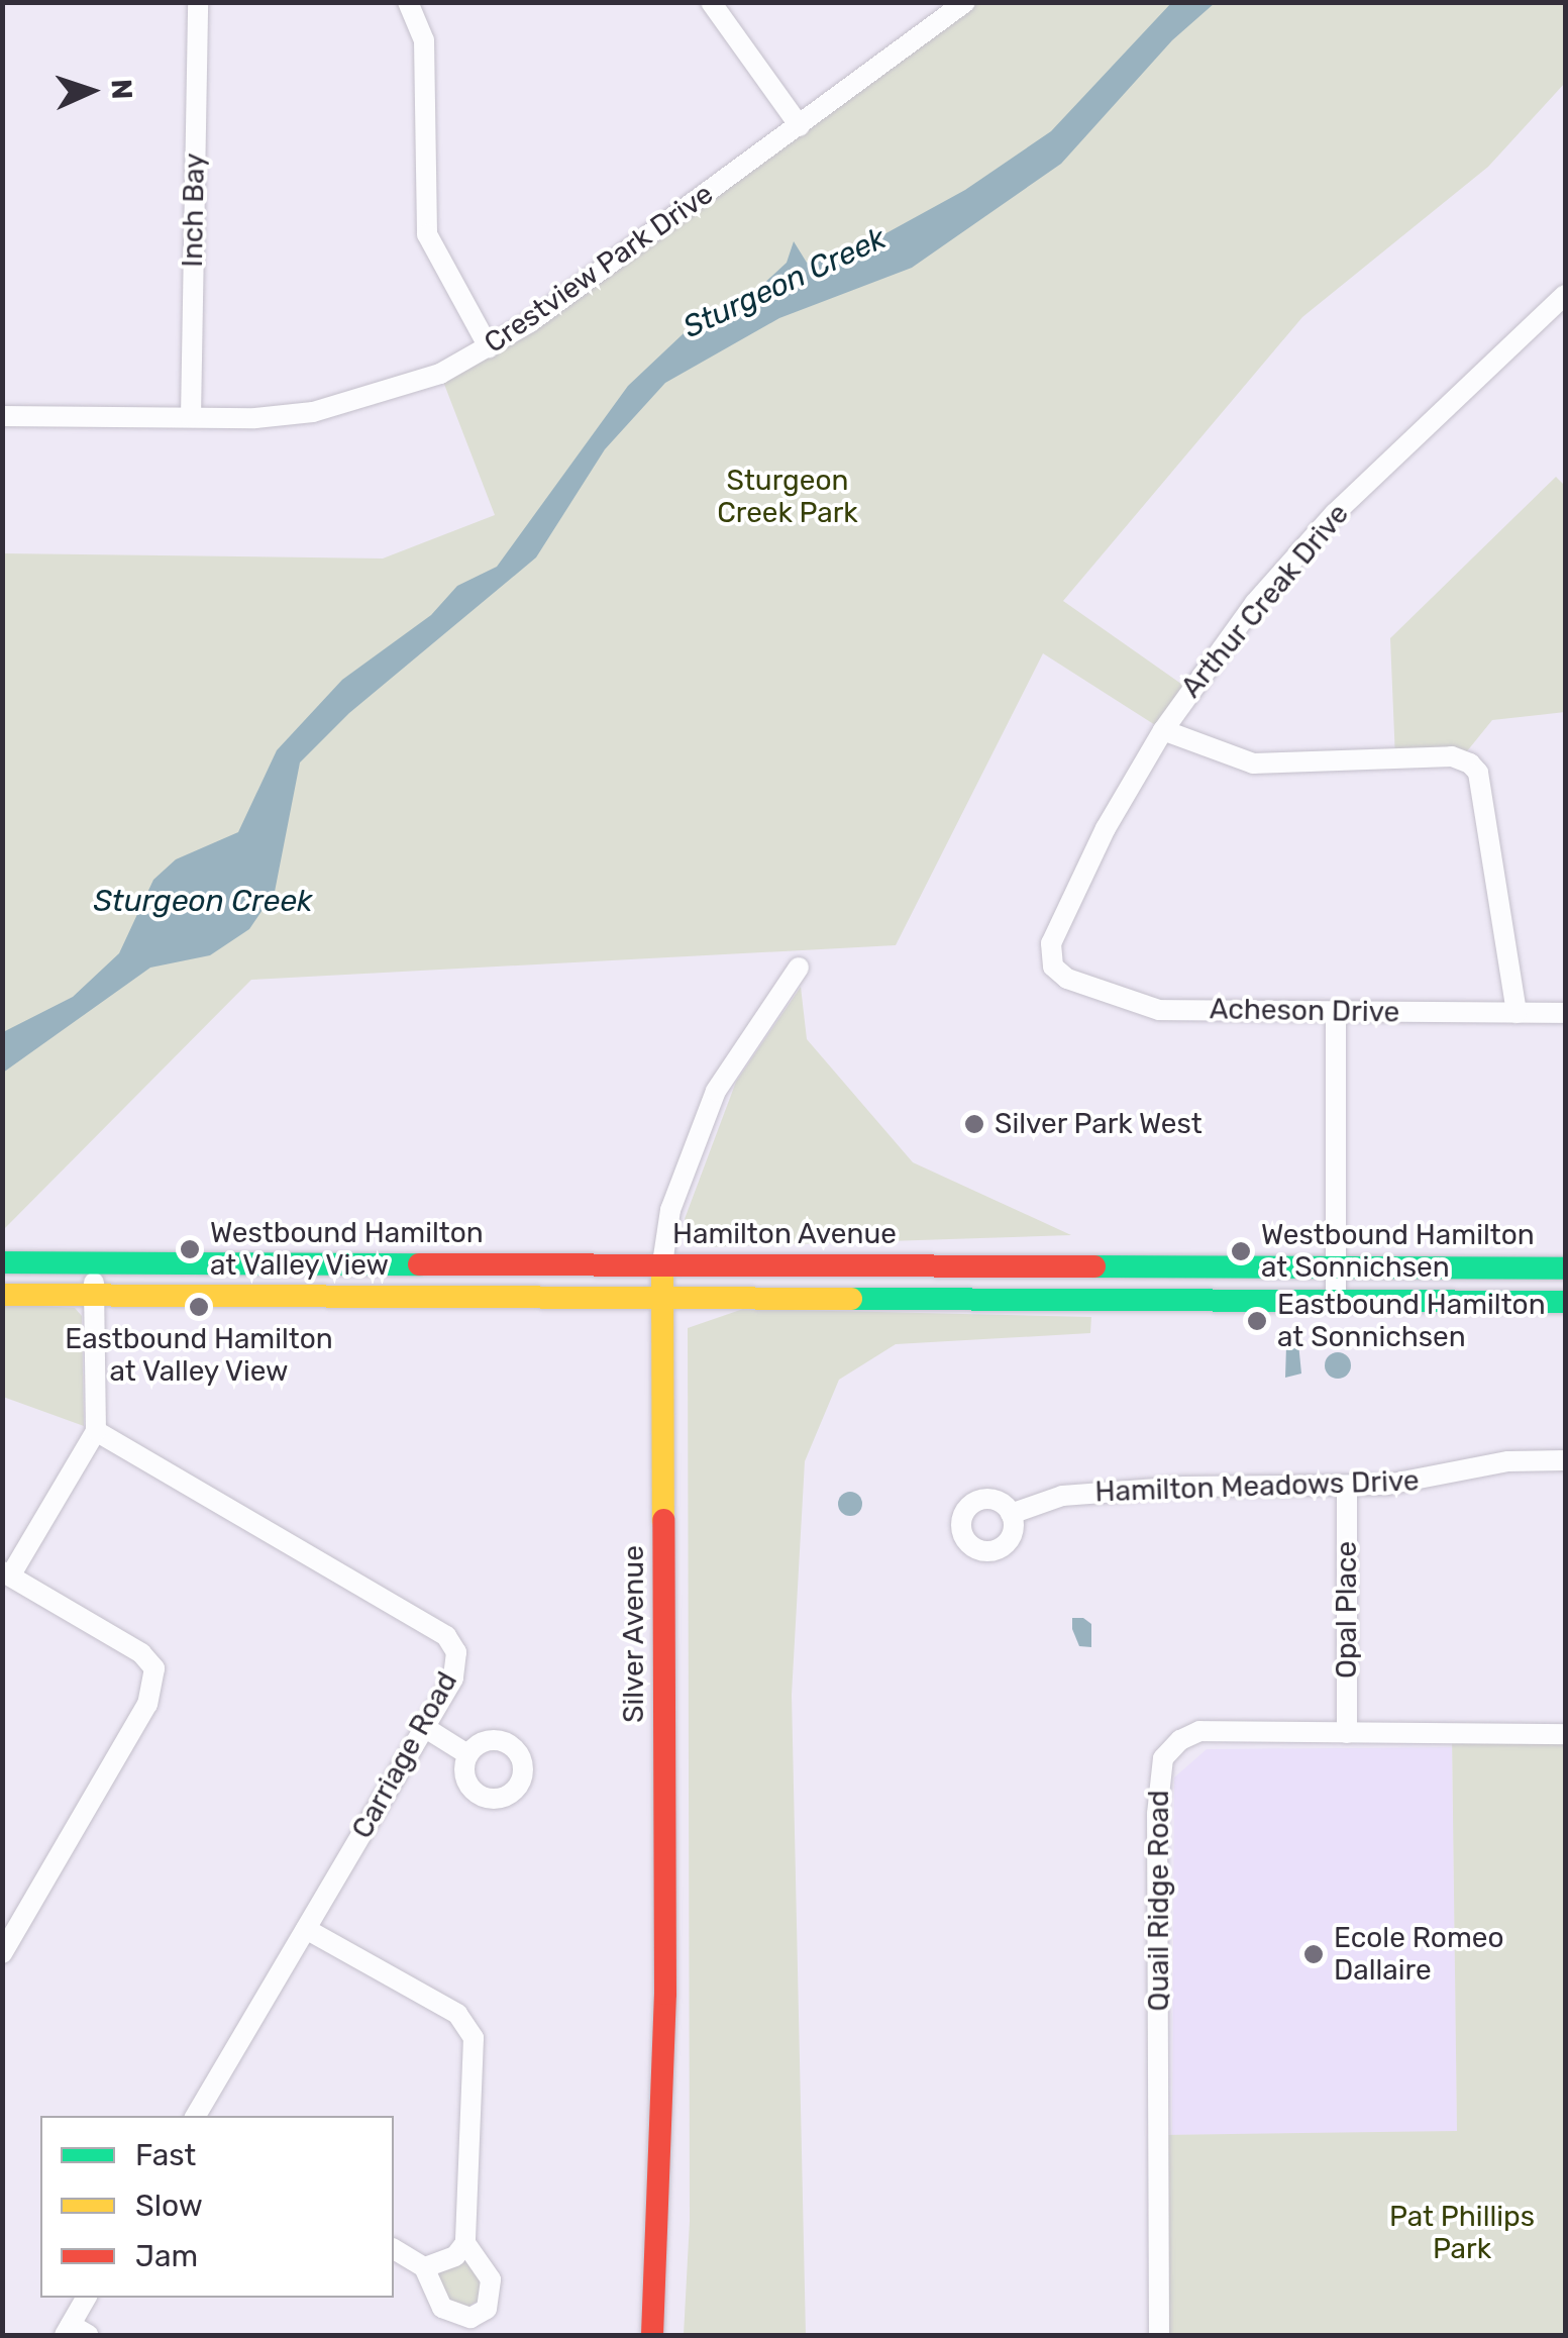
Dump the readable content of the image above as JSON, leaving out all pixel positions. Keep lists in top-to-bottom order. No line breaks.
{"streets":{"street":["Inch Bay","Crestview Park Drive","Arthur Creak Drive","Acheson Drive","Hamilton Avenue","Hamilton Meadows Drive","Opal Place","Silver Avenue","Carriage Road","Quail Ridge Road"]},"crossings":[["Inch Bay","Crestview Park Drive"],["Arthur Creak Drive","Acheson Drive"],["Hamilton Avenue","Silver Avenue"],["Hamilton Meadows Drive","Opal Place"],["Opal Place","Quail Ridge Road"]],"water":["Sturgeon Creek"],"parks":["Sturgeon Creek Park","Pat Phillips Park"],"places":["Silver Park West","Westbound Hamilton at Valley View","Westbound Hamilton at Sonnichsen","Eastbound Hamilton at Valley View","Eastbound Hamilton at Sonnichsen","Ecole Romeo Dallaire"],"legend":["Fast","Slow","Jam"],"north":"right"}
